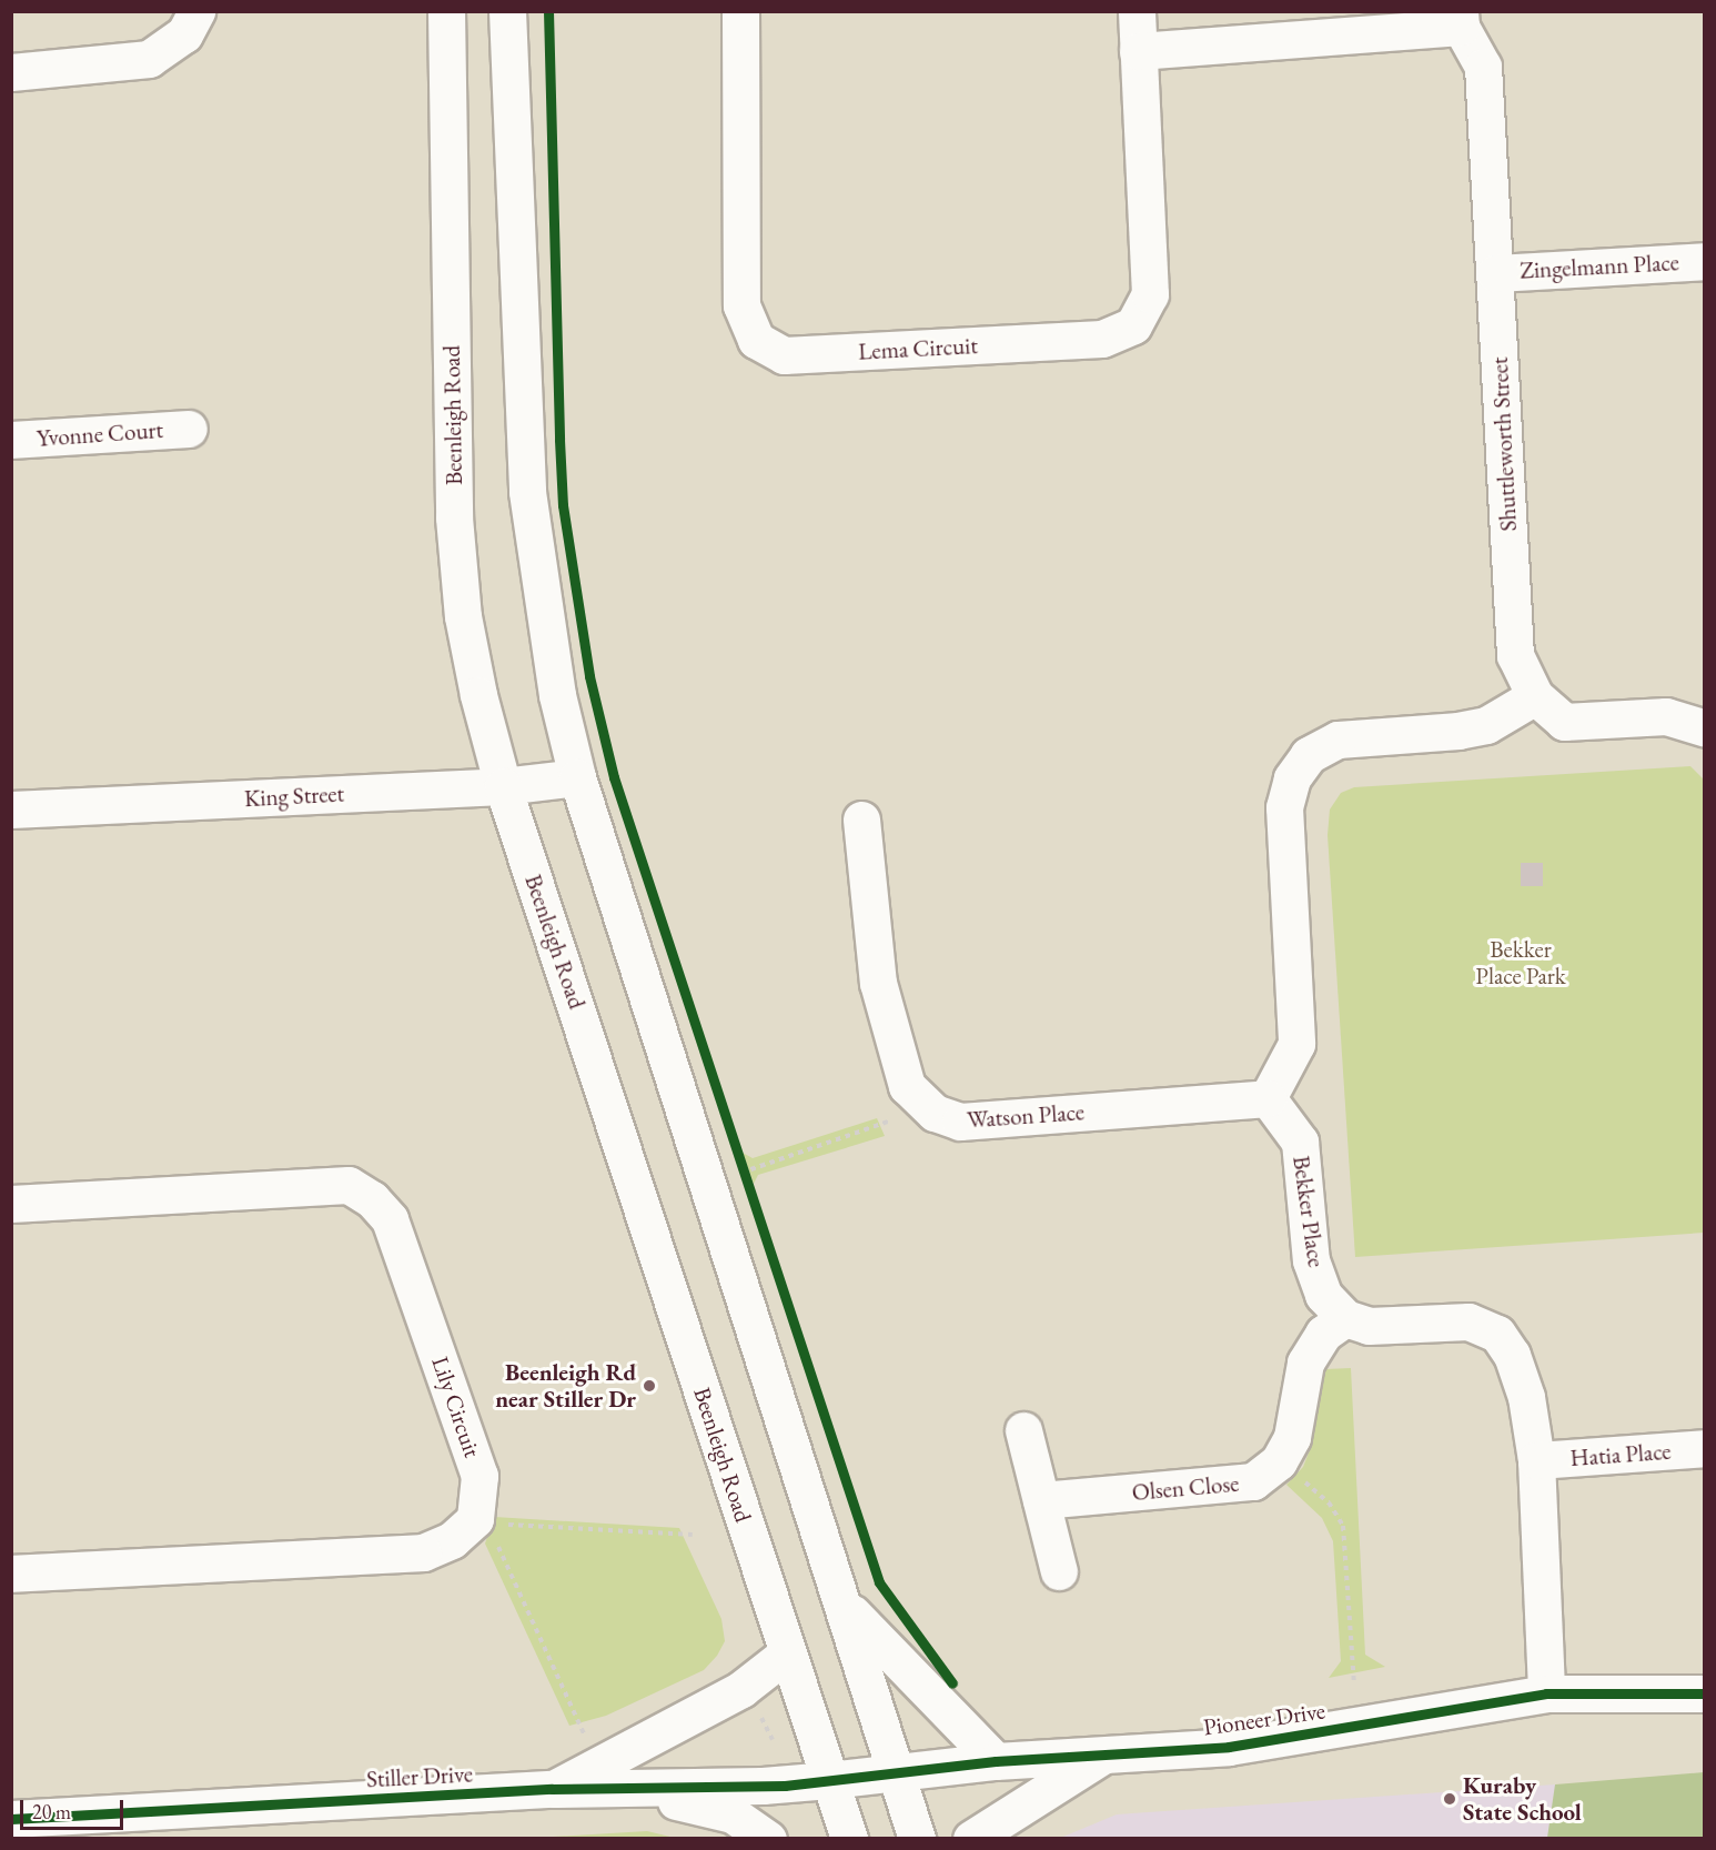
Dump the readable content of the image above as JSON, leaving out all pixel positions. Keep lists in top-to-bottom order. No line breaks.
{"streets":{"street":["Zingelmann Place","Lema Circuit","Beenleigh Road","Yvonne Court","Shuttleworth Street","King Street","Watson Place","Bekker Place","Lily Circuit","Hatia Place","Olsen Close","Pioneer Drive","Stiller Drive"]},"crossings":[["Zingelmann Place","Shuttleworth Street"],["Beenleigh Road","King Street"],["Beenleigh Road","Pioneer Drive"],["Beenleigh Road","Stiller Drive"],["Watson Place","Bekker Place"],["Bekker Place","Olsen Close"],["Pioneer Drive","Stiller Drive"]],"parks":["Bekker Place Park"],"places":["Beenleigh Rd near Stiller Dr","Kuraby State School"],"scale_bar":"20 m"}
